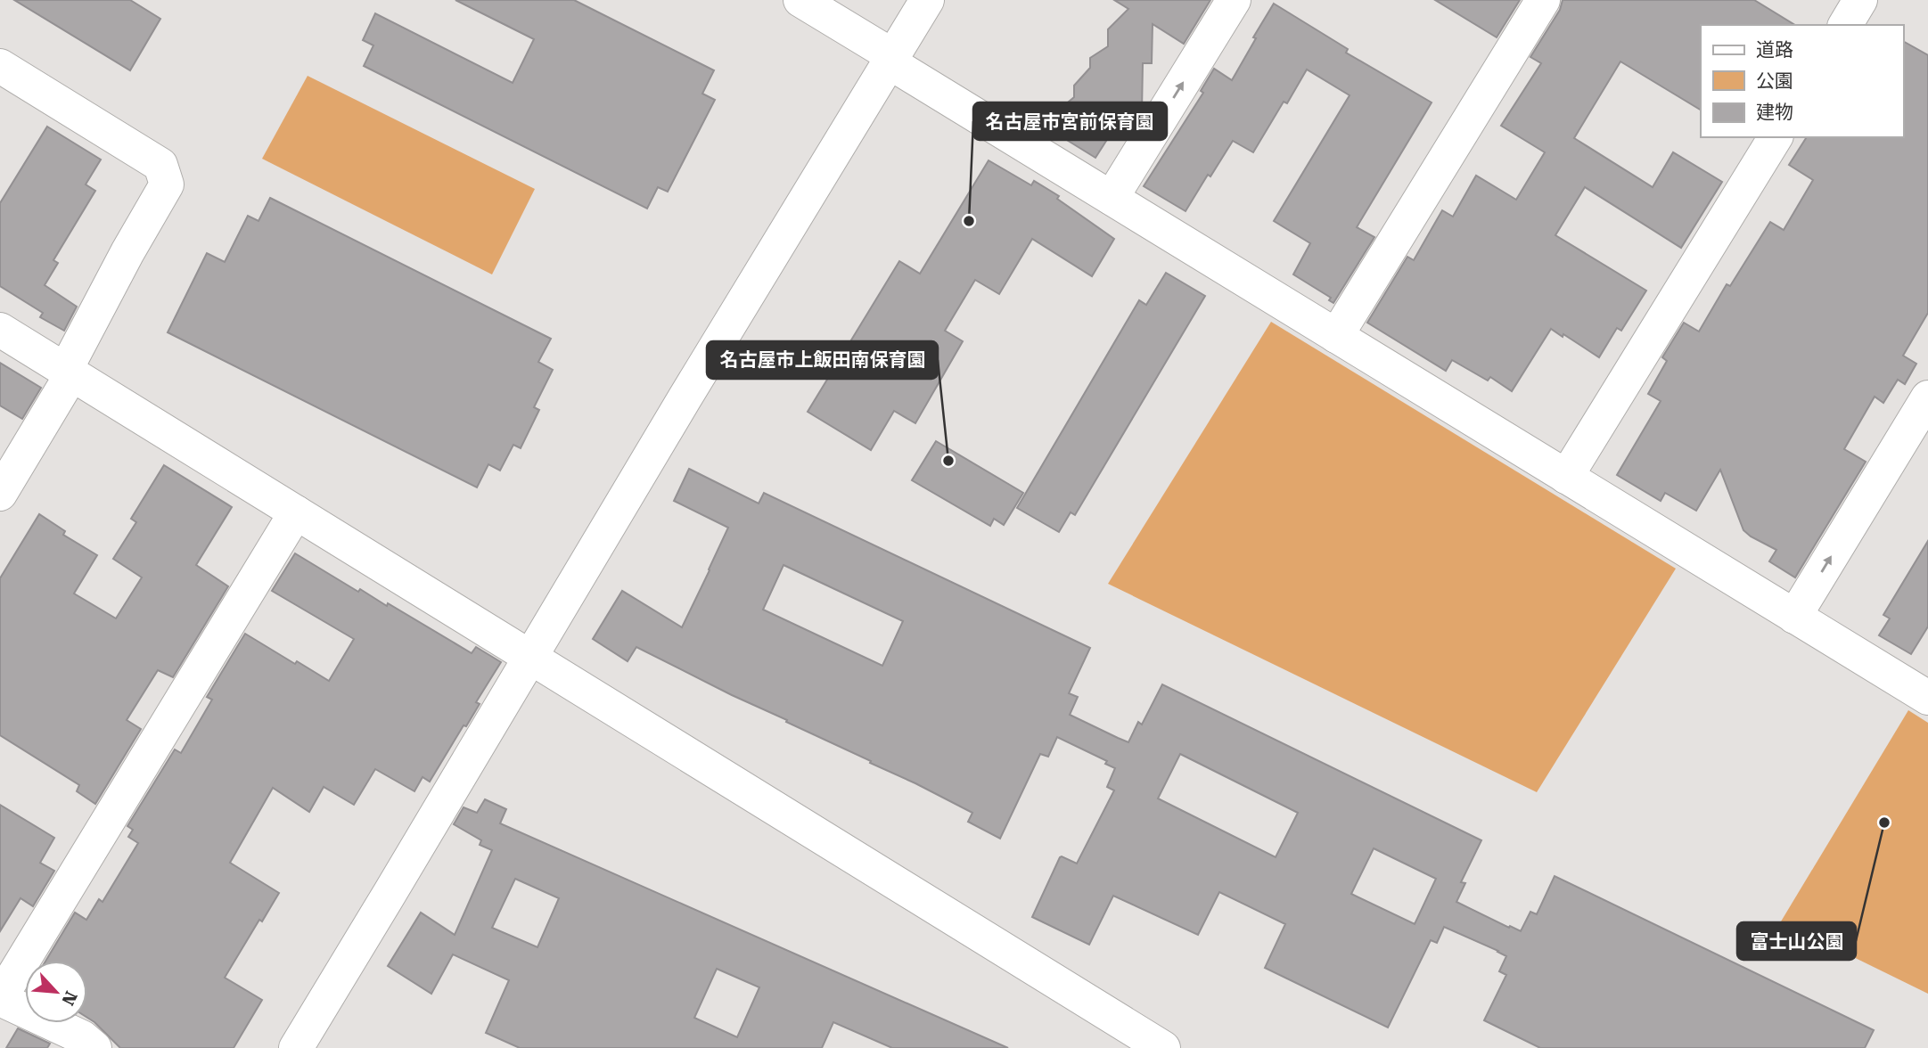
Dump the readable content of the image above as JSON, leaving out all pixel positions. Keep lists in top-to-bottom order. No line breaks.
{"places":["名古屋市宮前保育園","名古屋市上飯田南保育園","富士山公園"],"legend":["道路","公園","建物"],"north":"bottom right"}
